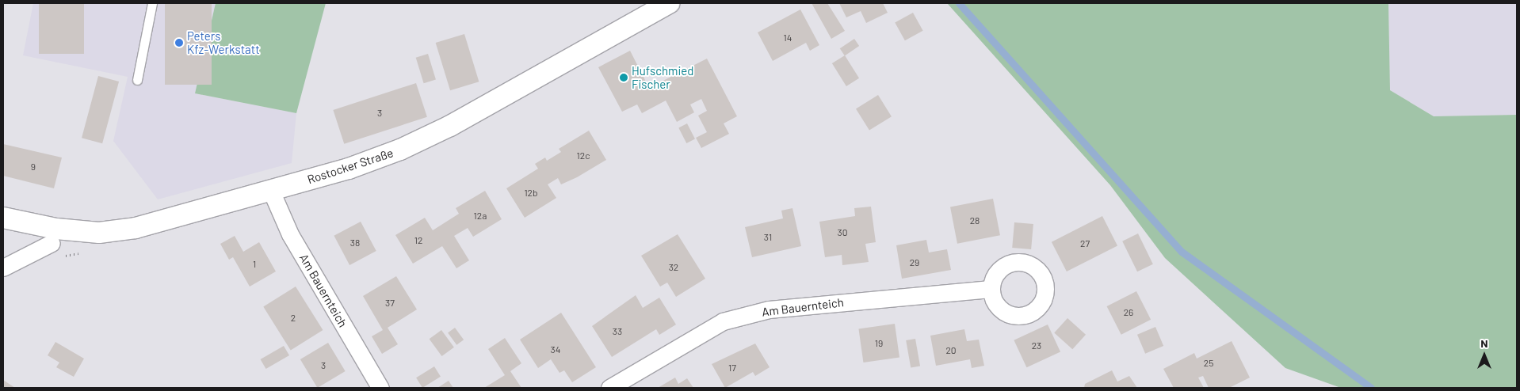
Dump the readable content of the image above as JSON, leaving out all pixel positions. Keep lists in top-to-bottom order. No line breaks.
{"streets":{"street":["Rostocker Straße","Am Bauernteich"]},"crossings":[["Rostocker Straße","Am Bauernteich"]],"places":["Peters Kfz-Werkstatt","Hufschmied Fischer"],"house_numbers":["14","3","12c","9","12b","12a","28","30","31","12","38","27","29","1","32","37","26","2","33","19","23","34","20","25","3","17"],"north":"top"}
